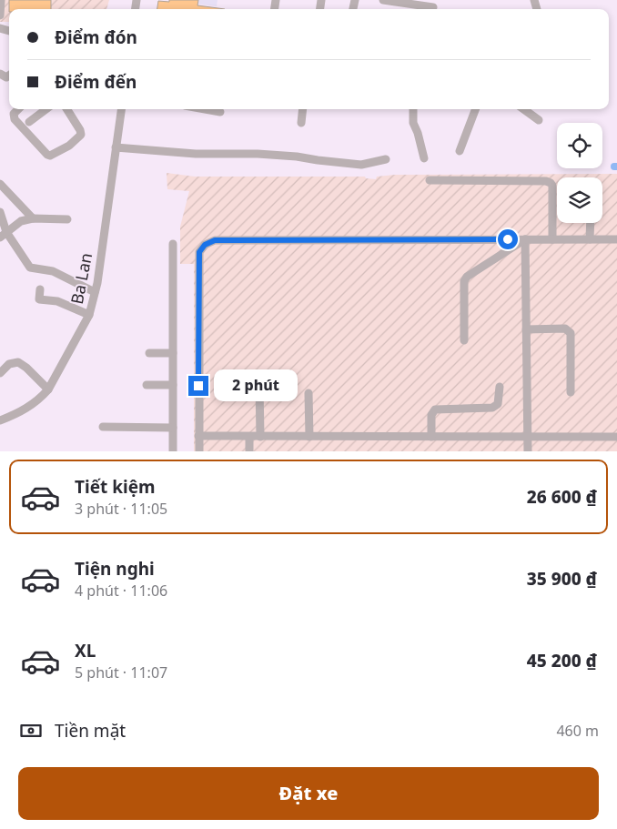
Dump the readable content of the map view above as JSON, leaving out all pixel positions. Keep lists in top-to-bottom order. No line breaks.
{"streets":{"street":["Ba Lan"]},"page":{"banner":["Điểm đón","Điểm đến"],"bubble":"2 phút","list":[{"name":"Tiết kiệm","note":"3 phút · 11:05","value":"26 600 ₫"},{"name":"Tiện nghi","note":"4 phút · 11:06","value":"35 900 ₫"},{"name":"XL","note":"5 phút · 11:07","value":"45 200 ₫"}],"pay":["Tiền mặt","460 m"],"buttons":"Đặt xe"}}
